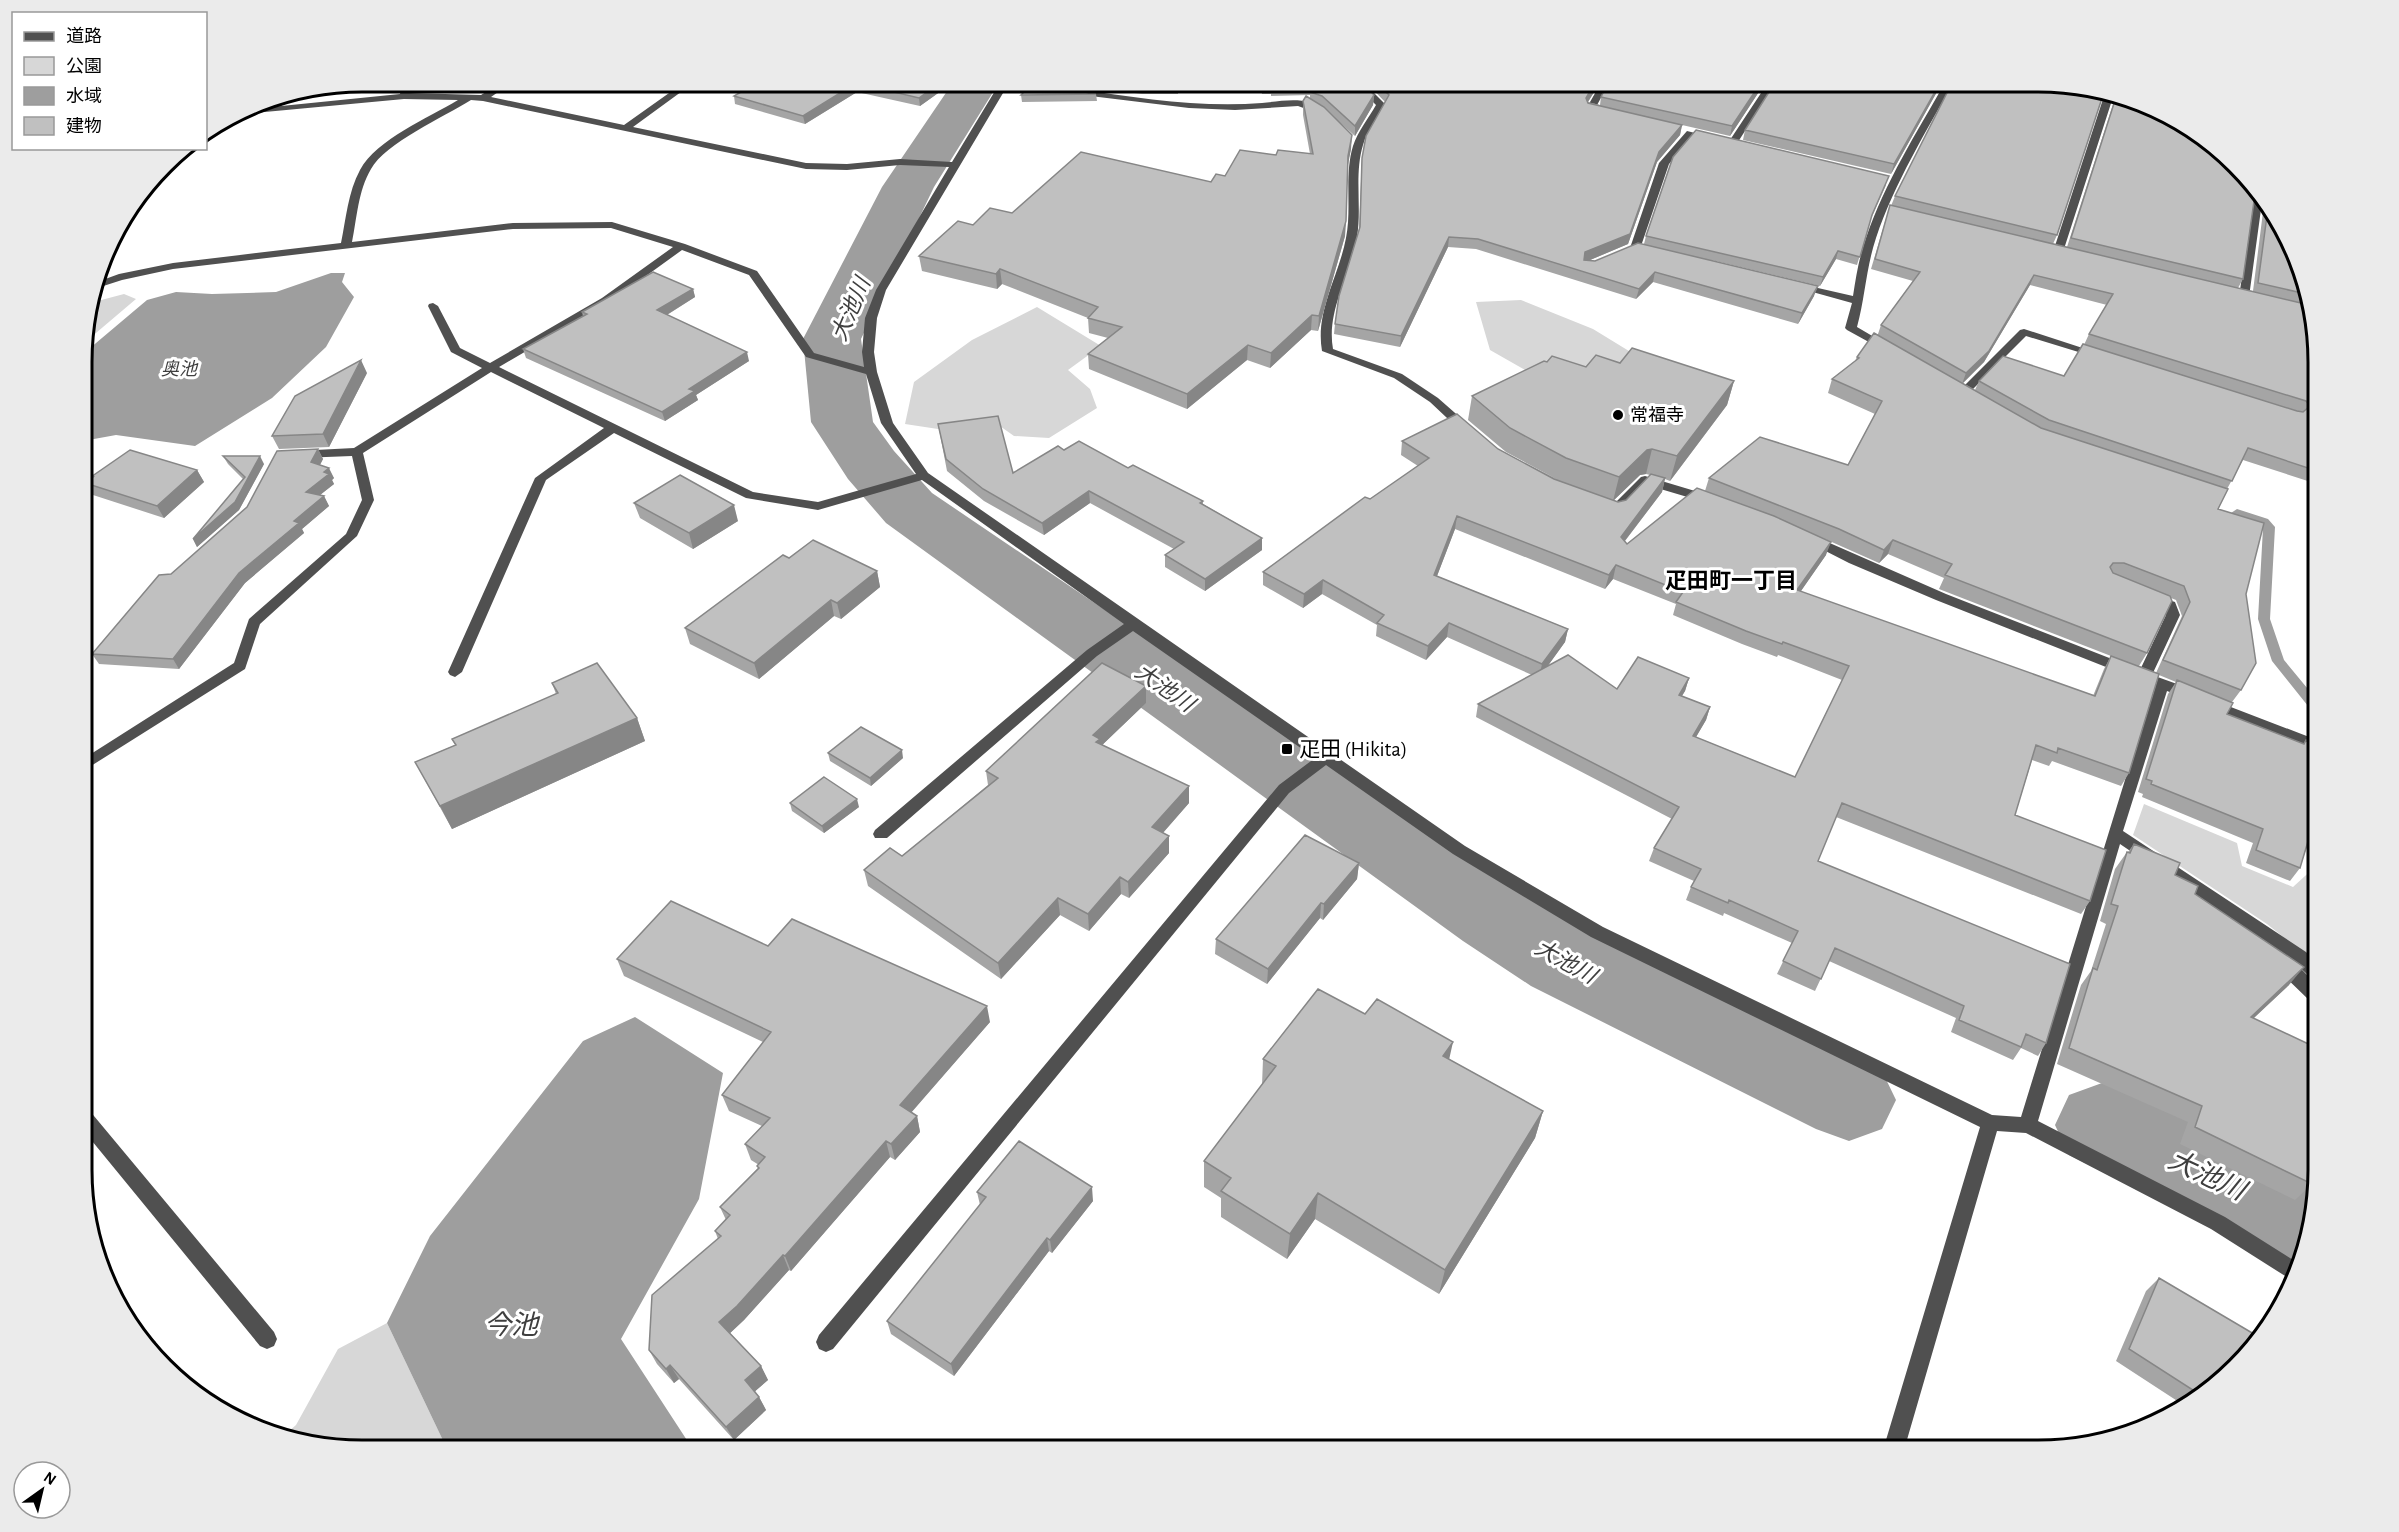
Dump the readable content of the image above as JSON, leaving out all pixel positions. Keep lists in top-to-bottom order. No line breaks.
{"districts":["疋田町一丁目"],"water":["大池川","奥池","今池"],"places":{"other":["常福寺"],"transit":["疋田 (Hikita)"]},"legend":["道路","公園","水域","建物"],"north":"top right"}
